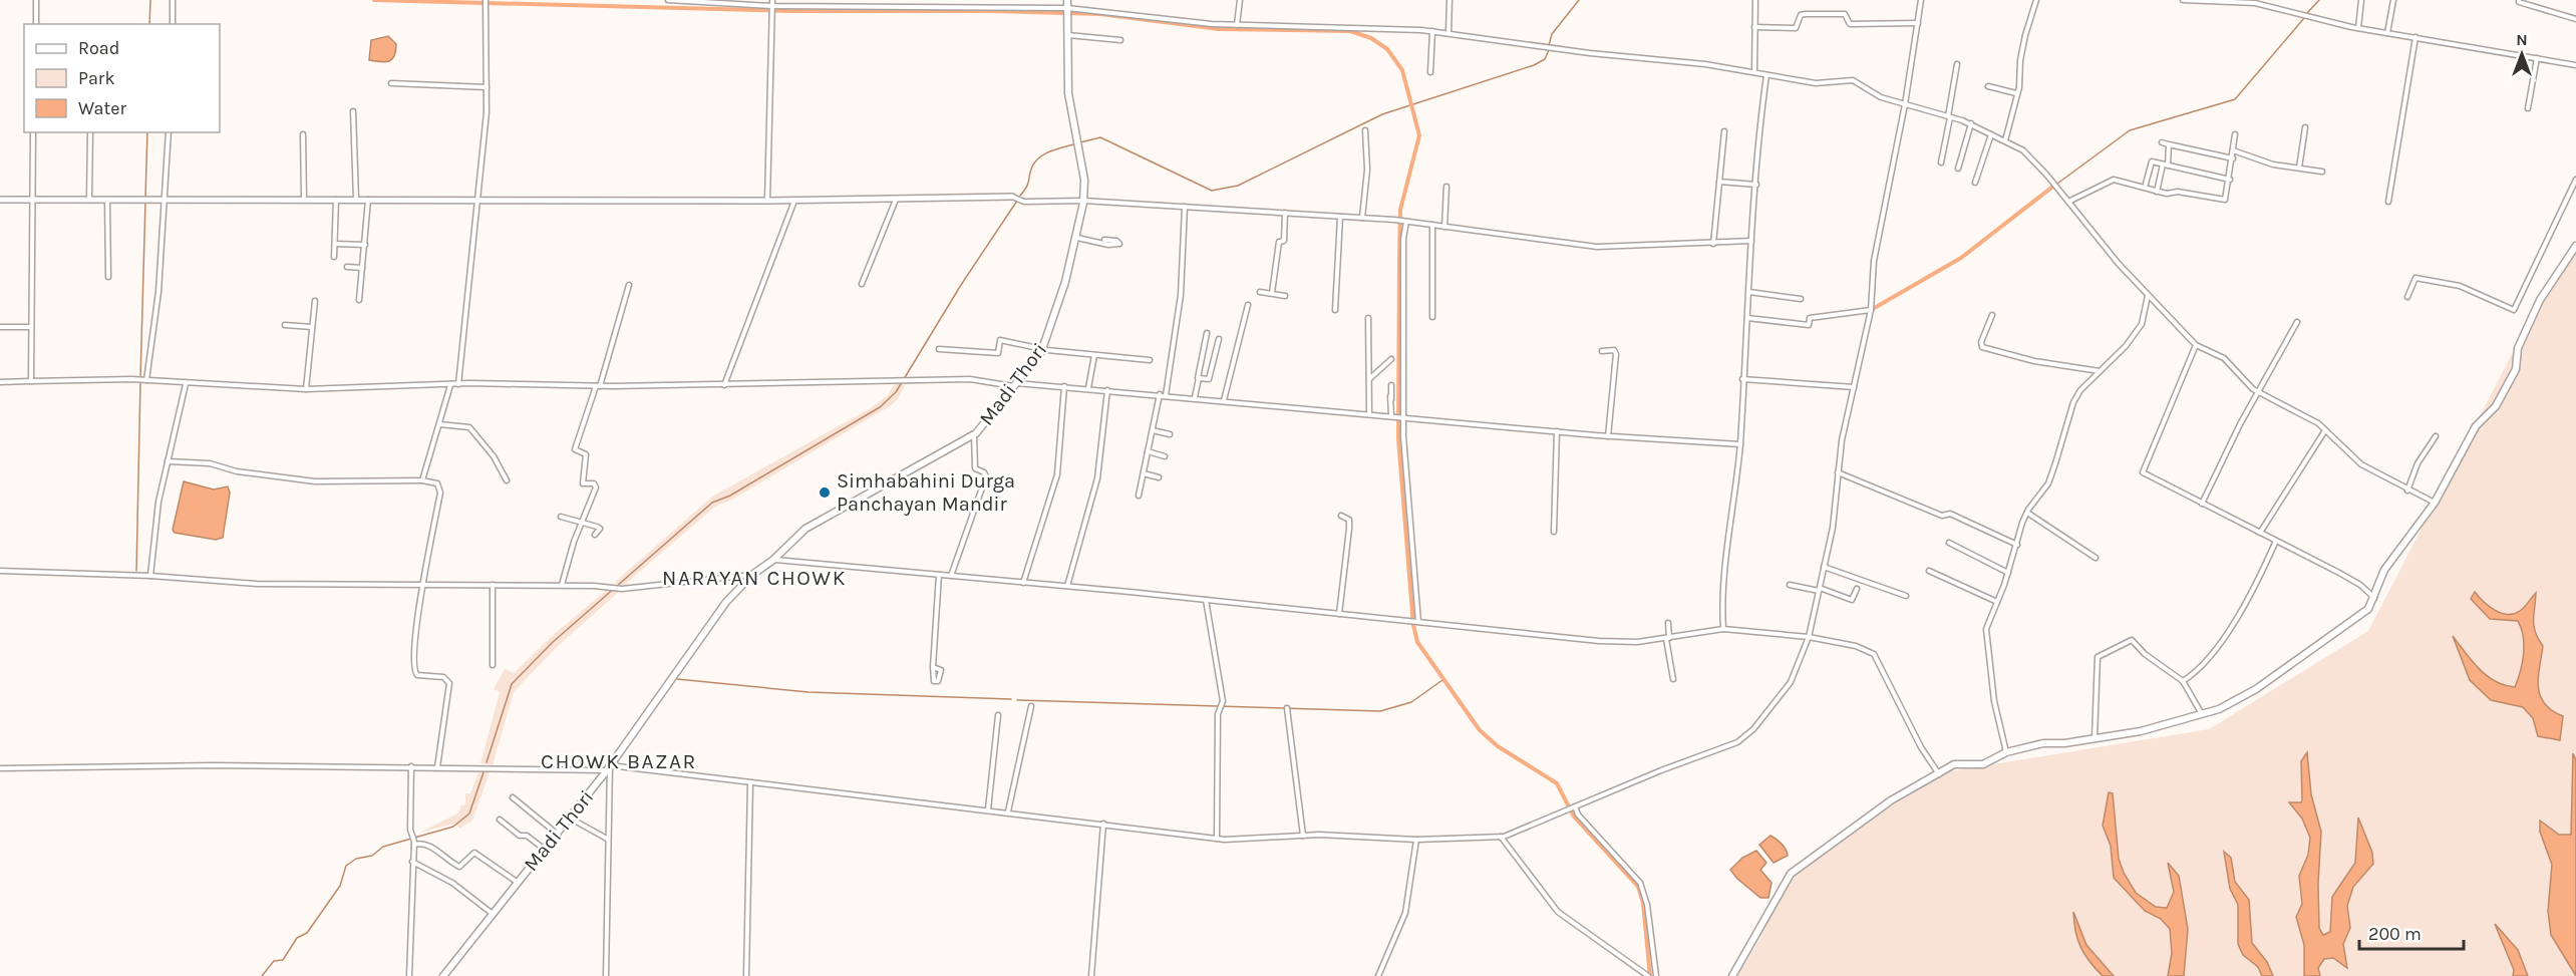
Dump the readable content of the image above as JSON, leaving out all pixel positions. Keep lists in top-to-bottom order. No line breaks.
{"streets":{"main road":["Madi Thori"]},"districts":["NARAYAN CHOWK","CHOWK BAZAR"],"places":["Simhabahini Durga Panchayan Mandir"],"legend":["Road","Park","Water"],"scale_bar":"200 m","north":"top"}
